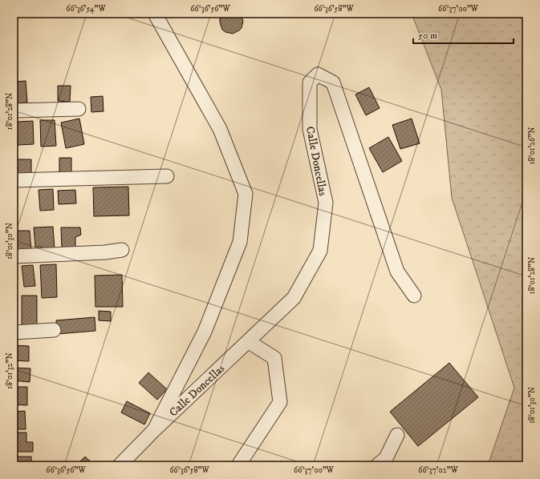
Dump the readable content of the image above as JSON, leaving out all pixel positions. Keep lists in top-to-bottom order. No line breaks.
{"streets":{"street":["Calle Doncellas"]},"scale_bar":"50 m","coordinates":["66°36'54\"W","66°36'56\"W","66°36'58\"W","66°37'00\"W","18°01'28\"N","18°01'26\"N","18°01'30\"N","18°01'32\"N","66°37'02\"W"]}
